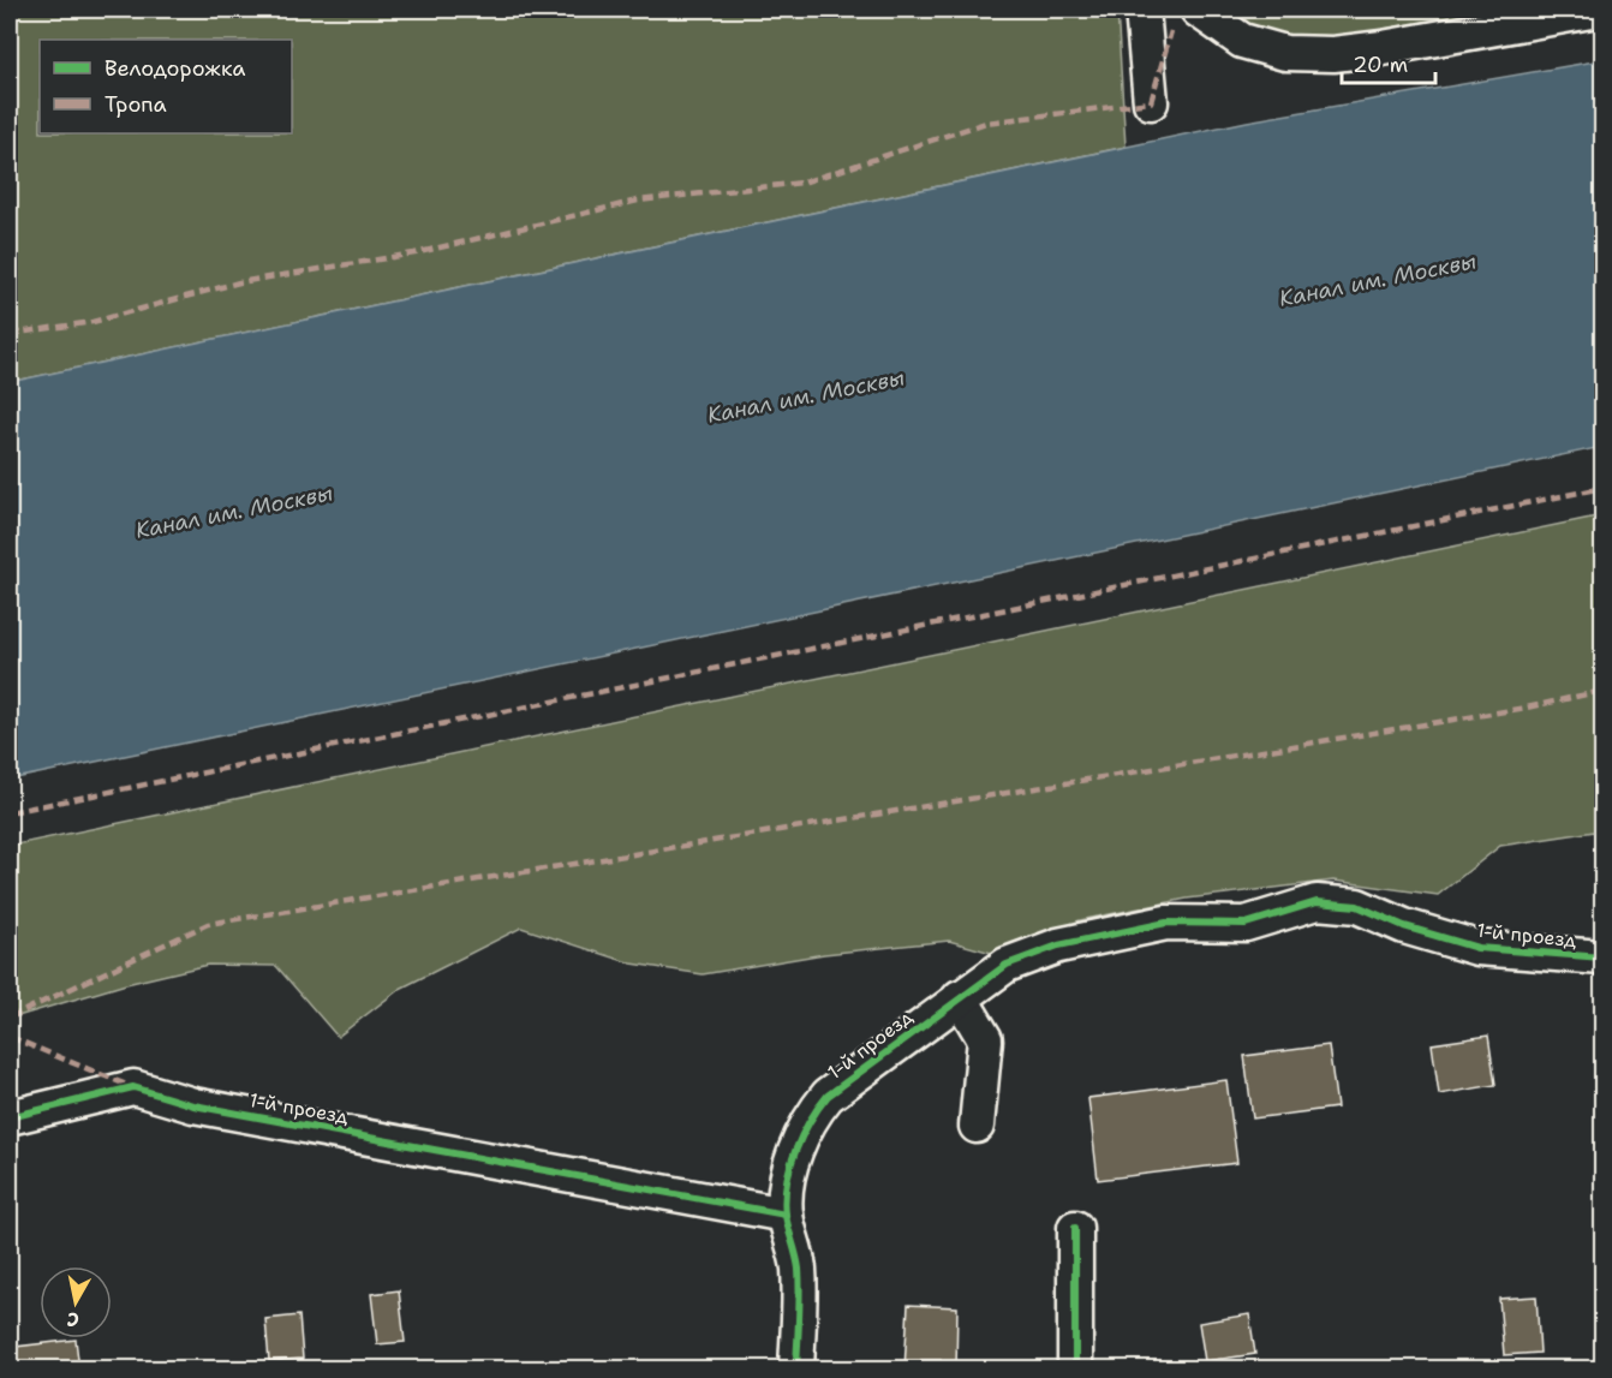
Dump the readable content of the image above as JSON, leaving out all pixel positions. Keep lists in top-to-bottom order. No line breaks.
{"streets":{"street":["1-й проезд"]},"water":["Канал им. Москвы"],"legend":["Велодорожка","Тропа"],"scale_bar":"20 m","north":"bottom"}
